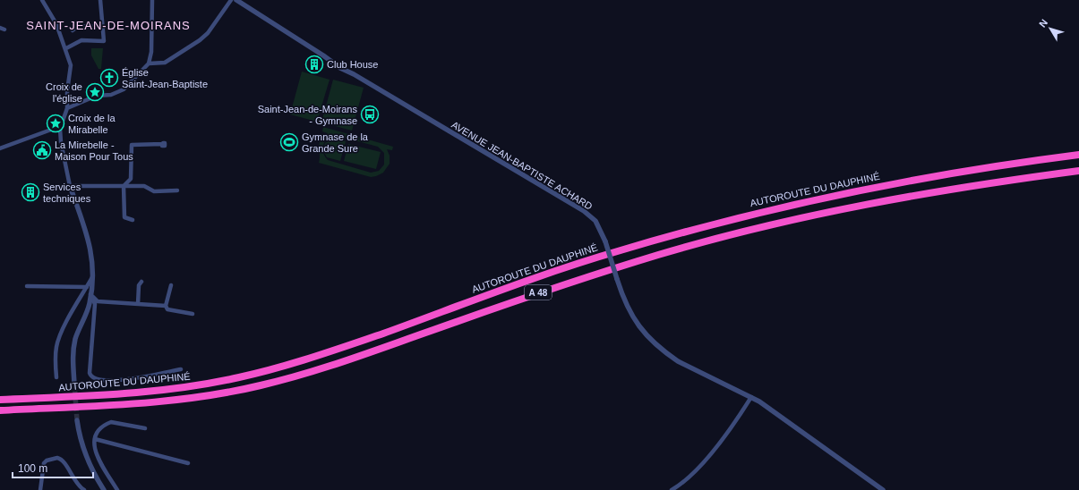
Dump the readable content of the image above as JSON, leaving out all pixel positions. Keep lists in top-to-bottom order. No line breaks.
{"streets":{"highway":["AUTOROUTE DU DAUPHINÉ","A 48"],"street":["AVENUE JEAN-BAPTISTE ACHARD"]},"districts":["SAINT-JEAN-DE-MOIRANS"],"places":{"building":["Club House","Services techniques"],"church":["Église Saint-Jean-Baptiste"],"place":["Croix de l'église","Croix de la Mirabelle"],"bus stop":["Saint-Jean-de-Moirans - Gymnase"],"sports":["Gymnase de la Grande Sure"],"public building":["La Mirebelle - Maison Pour Tous"]},"scale_bar":"100 m","north":"top left"}
